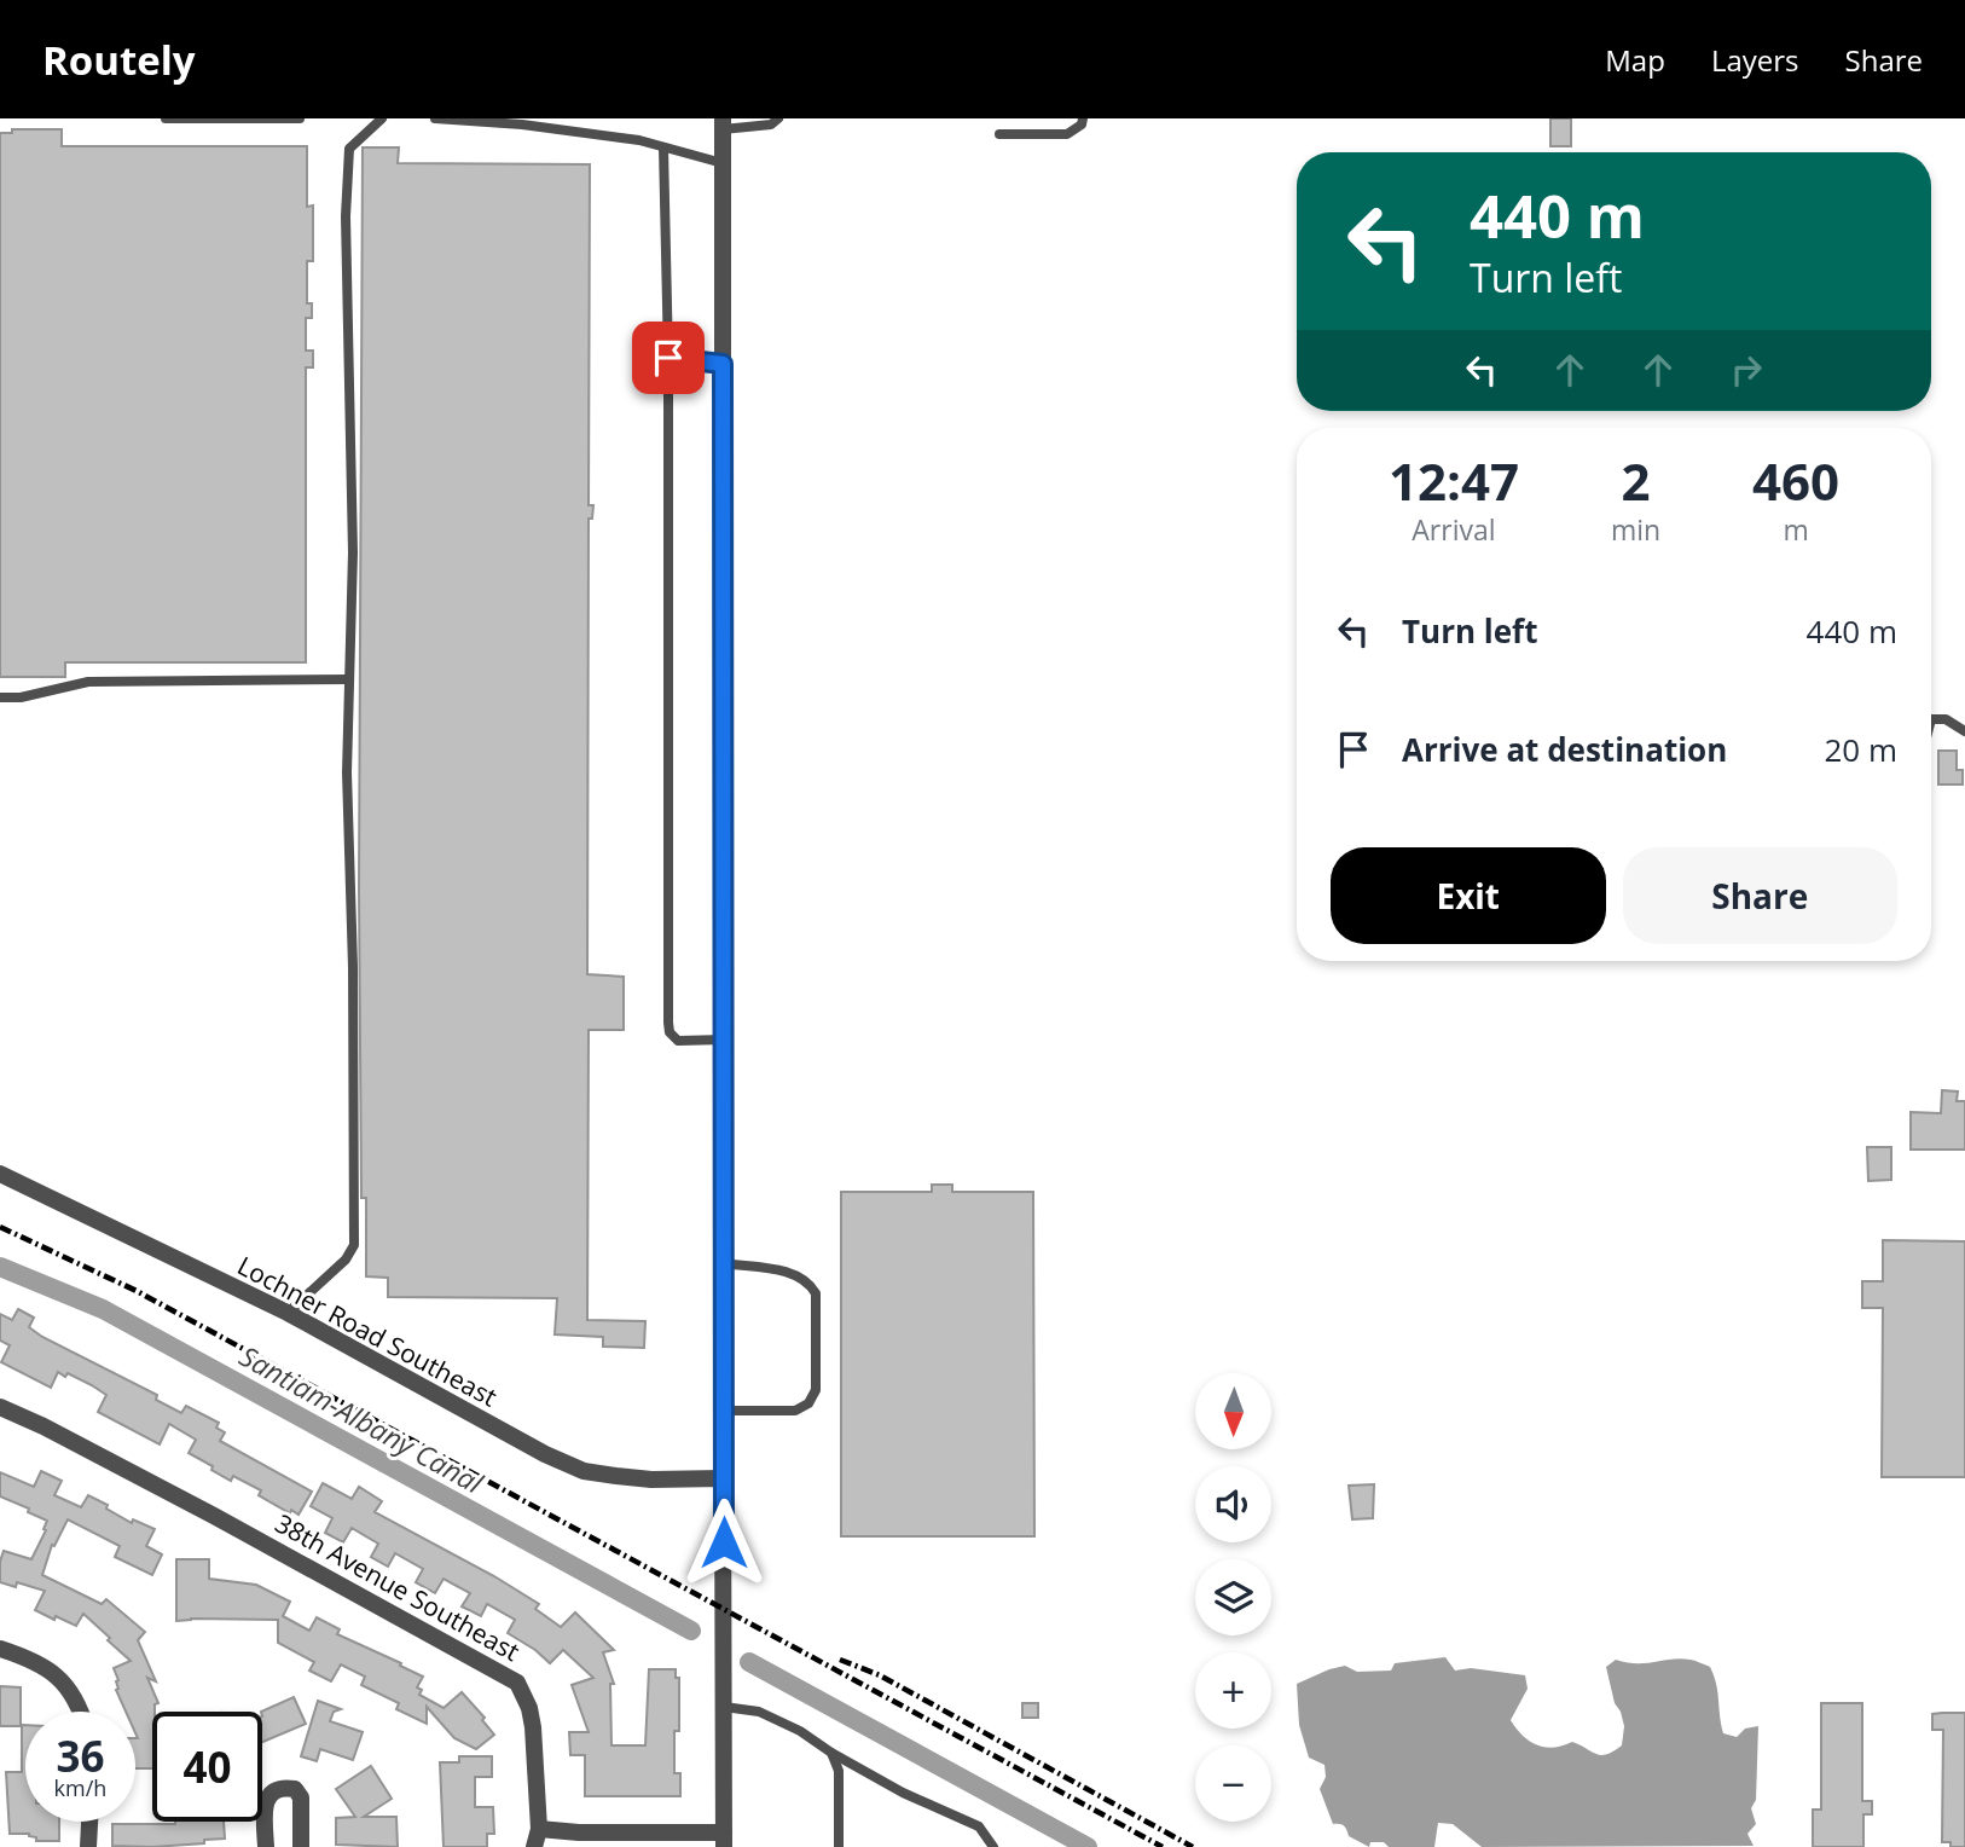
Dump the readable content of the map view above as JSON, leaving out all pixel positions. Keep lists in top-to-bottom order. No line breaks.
{"streets":{"street":["Lochner Road Southeast","38th Avenue Southeast"]},"water":["Santiam-Albany Canal"],"north":"bottom","page":{"header":"Routely","nav":["Map","Layers","Share"],"turn":["440 m","Turn left"],"eta":["12:47","Arrival","2","min","460","m"],"list":[{"name":"Turn left","value":"440 m"},{"name":"Arrive at destination","value":"20 m"}],"buttons":["Exit","Share"],"map_buttons":["+","−"],"speed":"36 km/h","limit":"40"}}
